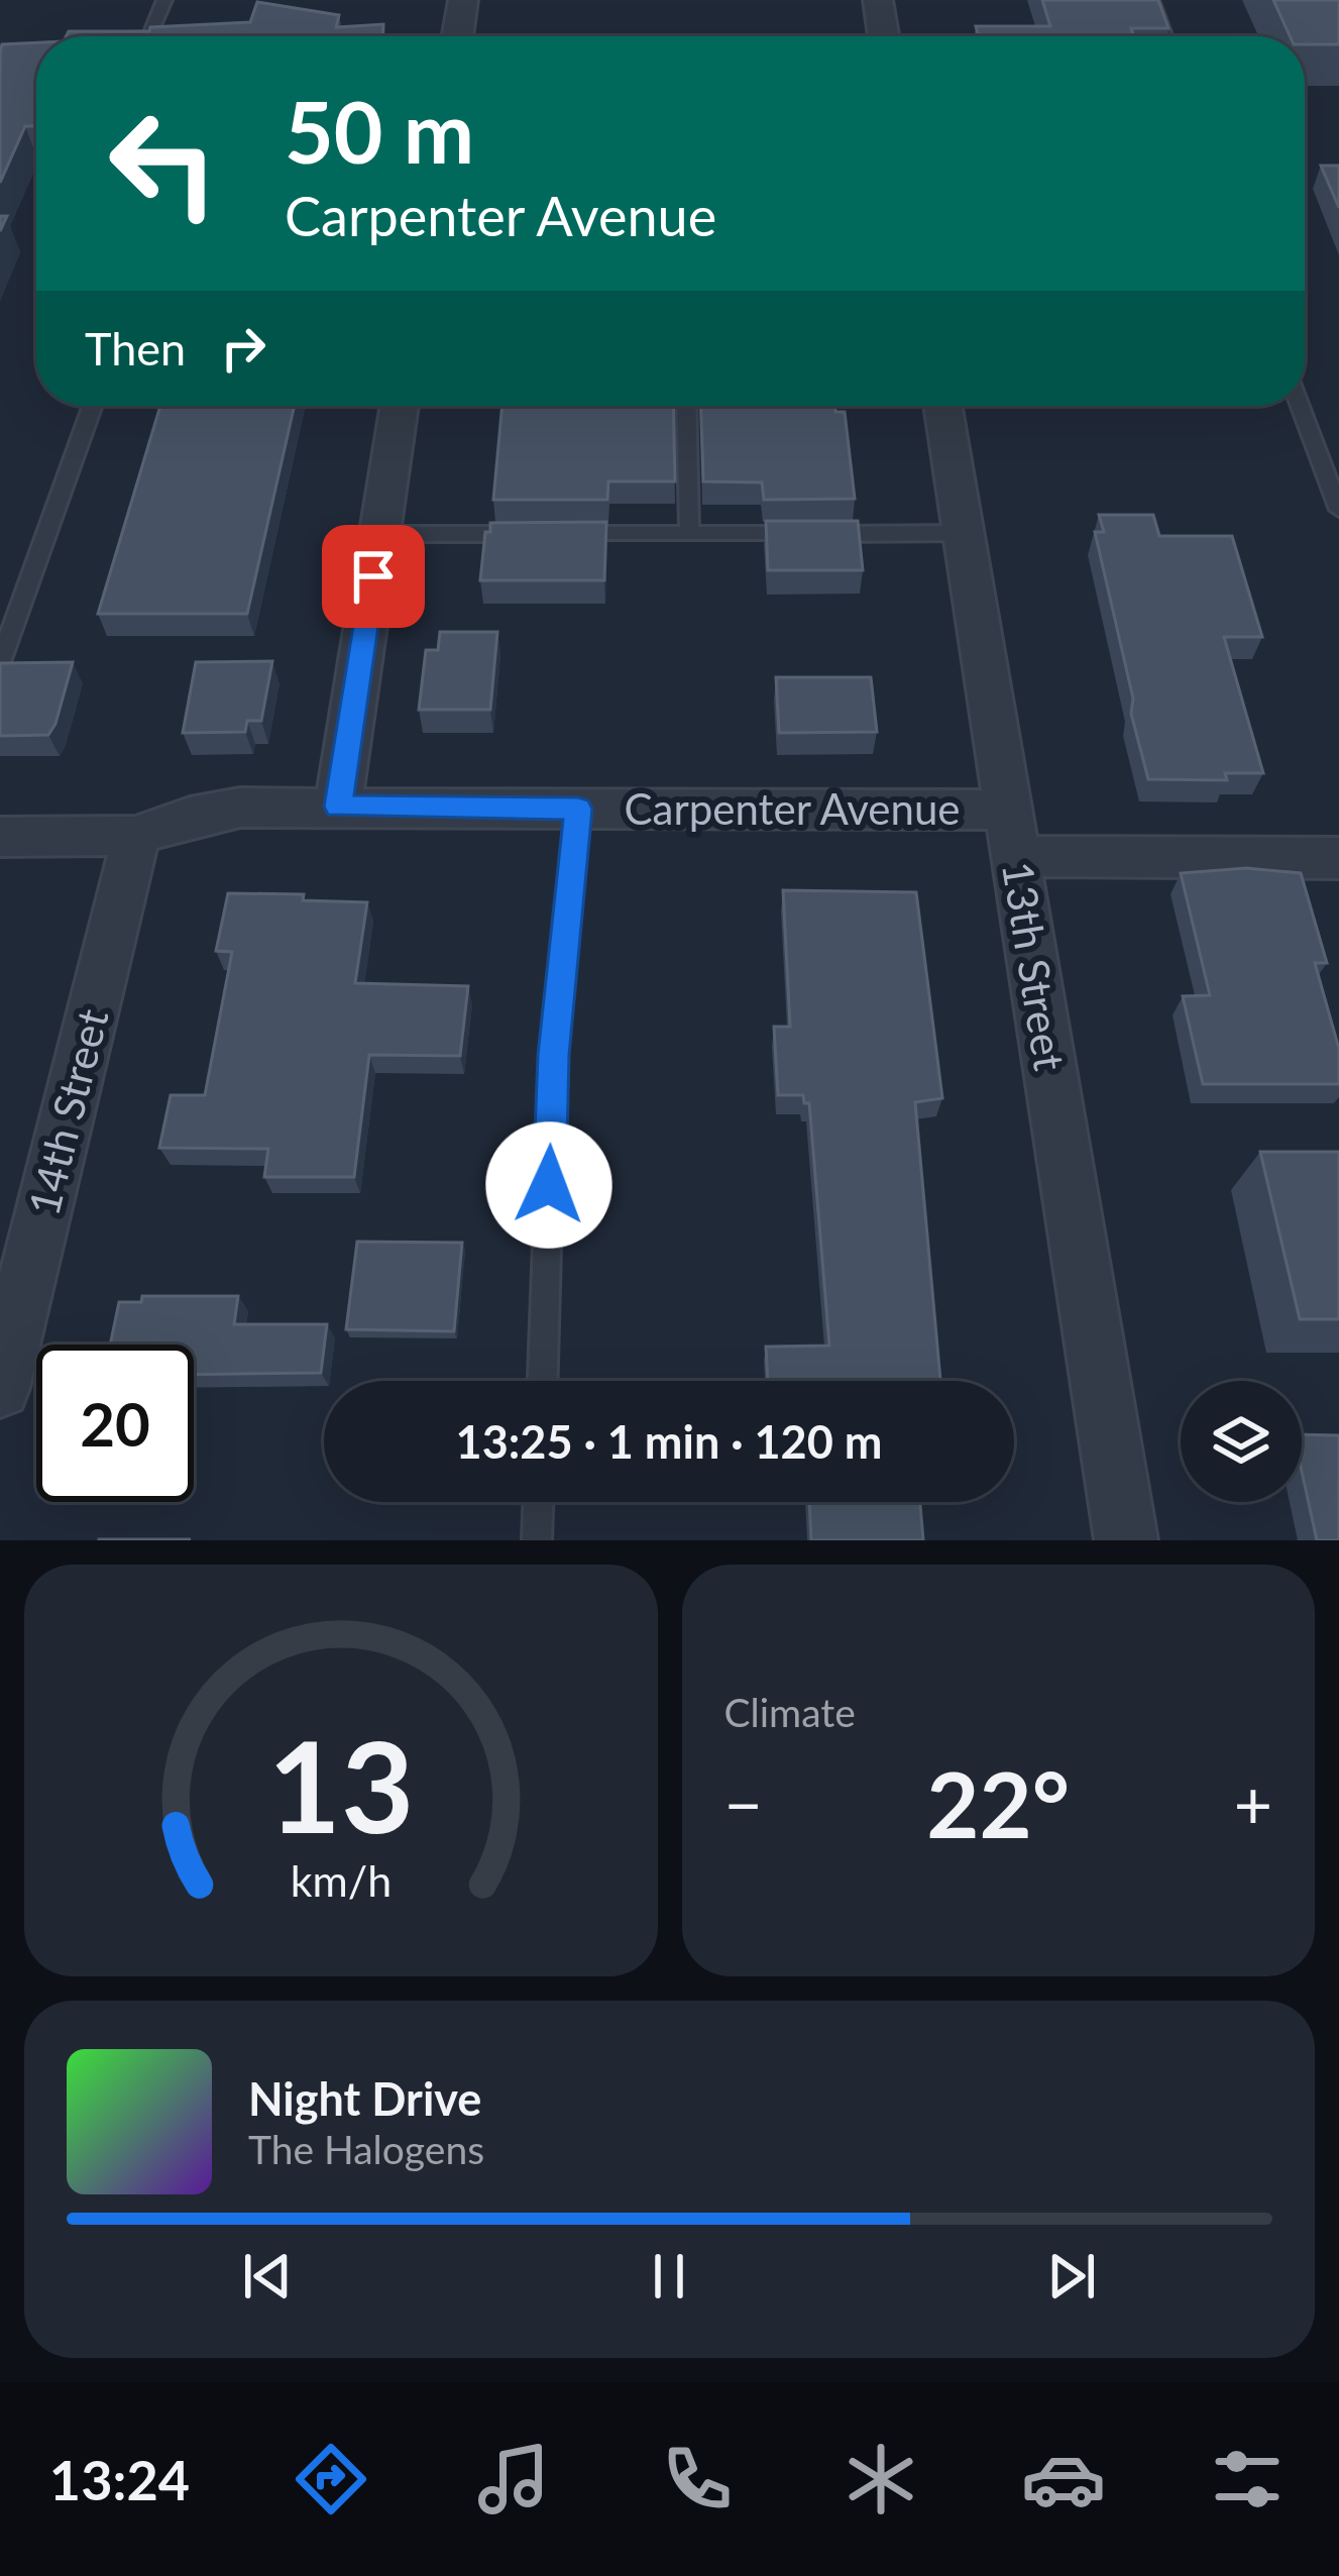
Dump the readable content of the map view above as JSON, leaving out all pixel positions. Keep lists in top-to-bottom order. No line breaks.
{"streets":{"street":["Carpenter Avenue","13th Street","14th Street"]},"crossings":[["Carpenter Avenue","13th Street"],["Carpenter Avenue","14th Street"]],"page":{"turn":["50 m","Carpenter Avenue"],"then":"Then","limit":"20","trip":"13:25 · 1 min · 120 m","tile":"Climate","heat":["−","22°","+"],"song":["Night Drive","The Halogens"],"tabs":"13:24","gauge":["13","km/h"]}}
